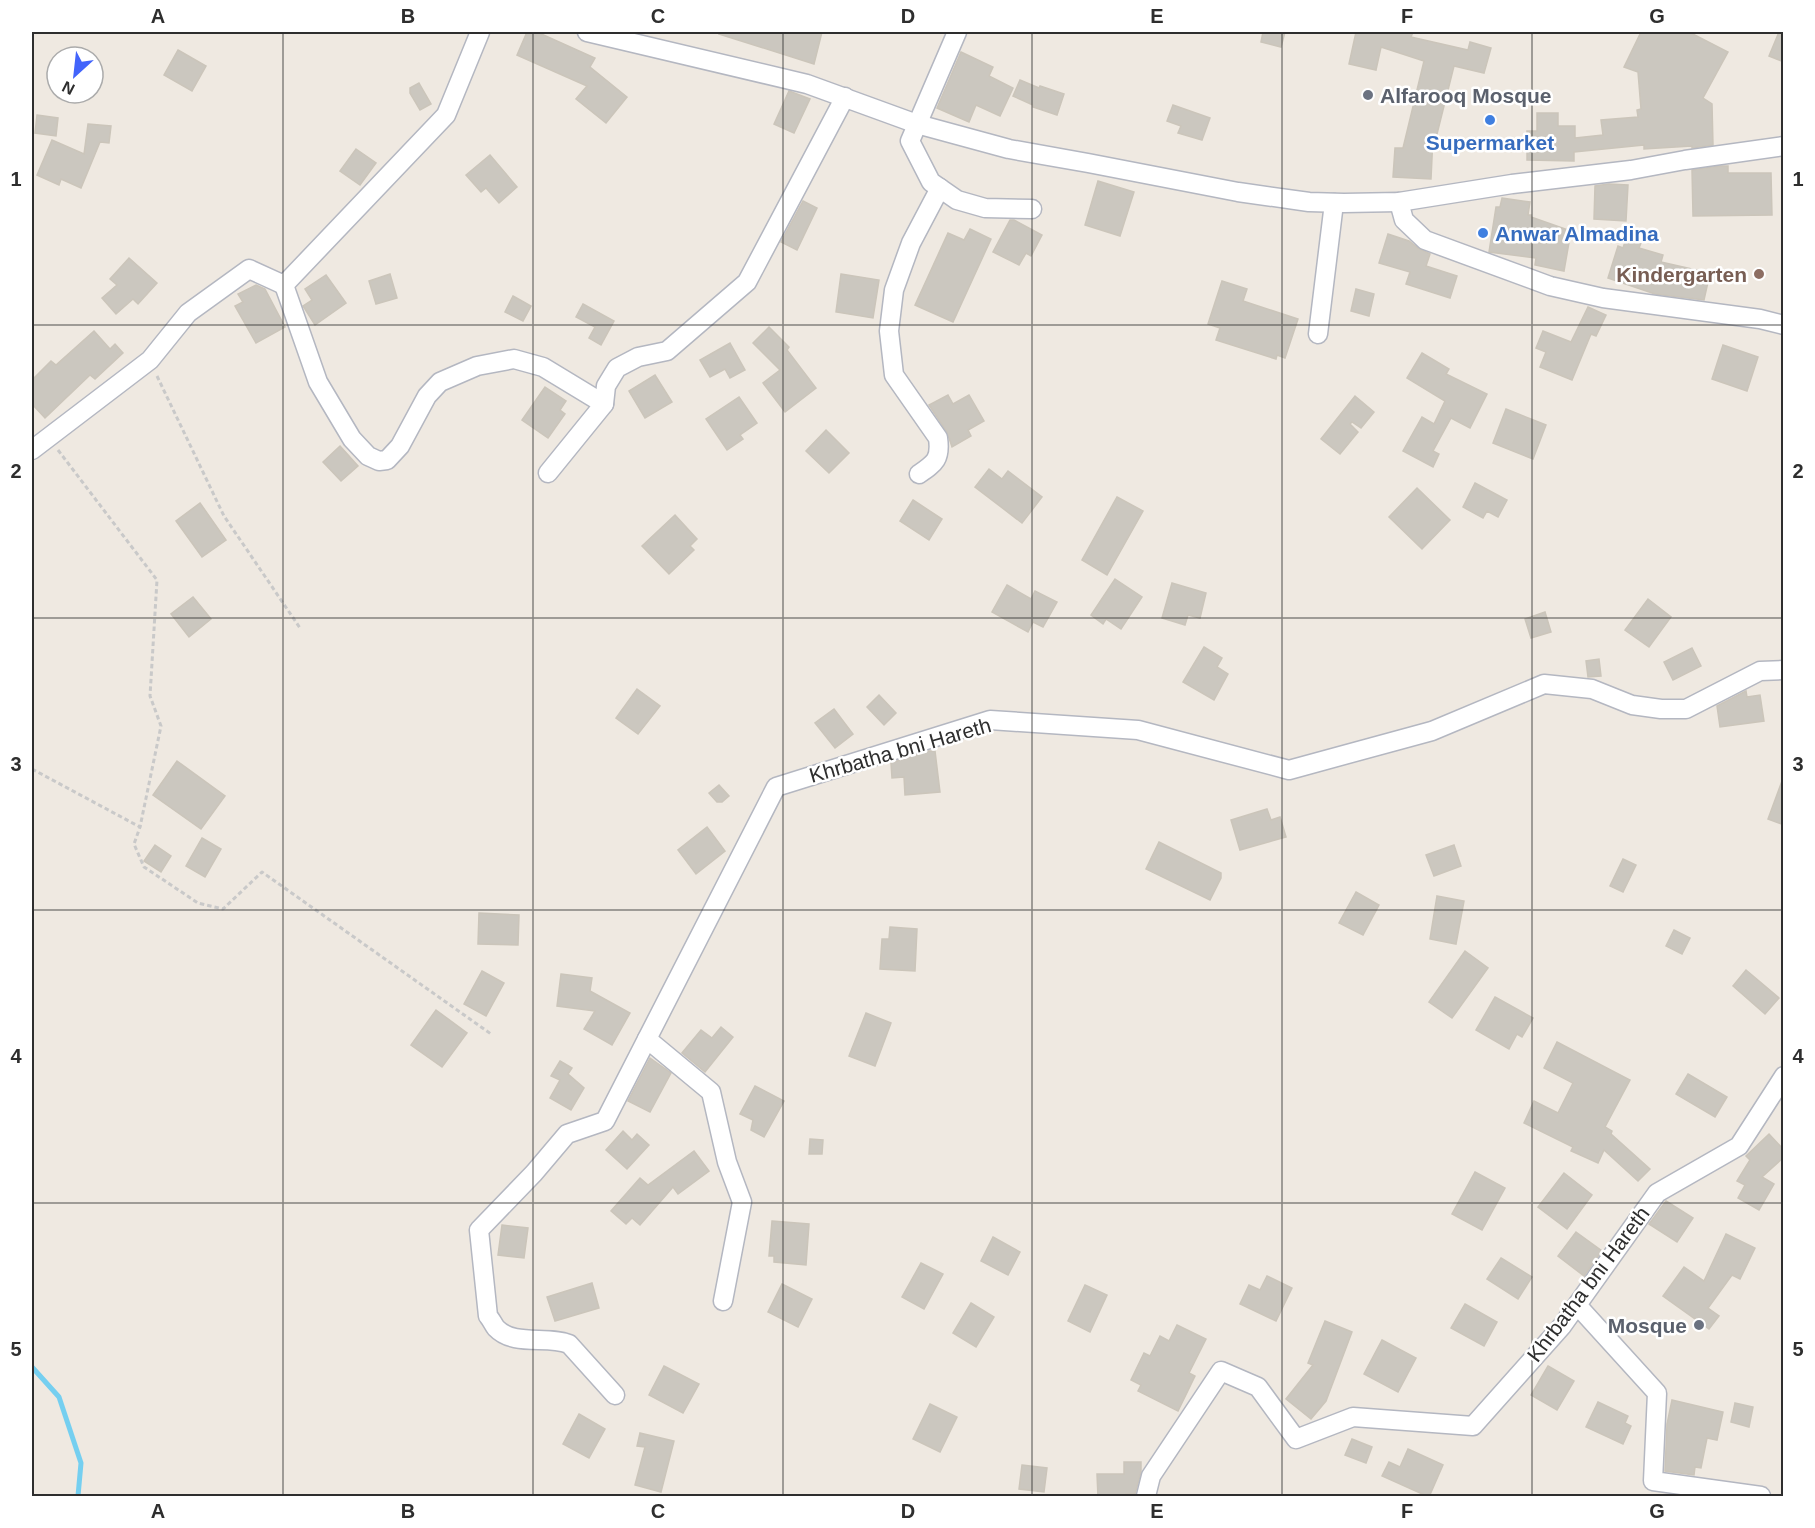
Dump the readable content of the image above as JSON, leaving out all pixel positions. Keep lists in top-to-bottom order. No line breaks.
{"streets":{"street":["Khrbatha bni Hareth"]},"places":["Alfarooq Mosque","Supermarket","Anwar Almadina","Kindergarten","Mosque"],"north":"bottom left","grid":{"columns":["A","B","C","D","E","F","G"],"rows":["1","2","3","4","5"]}}
